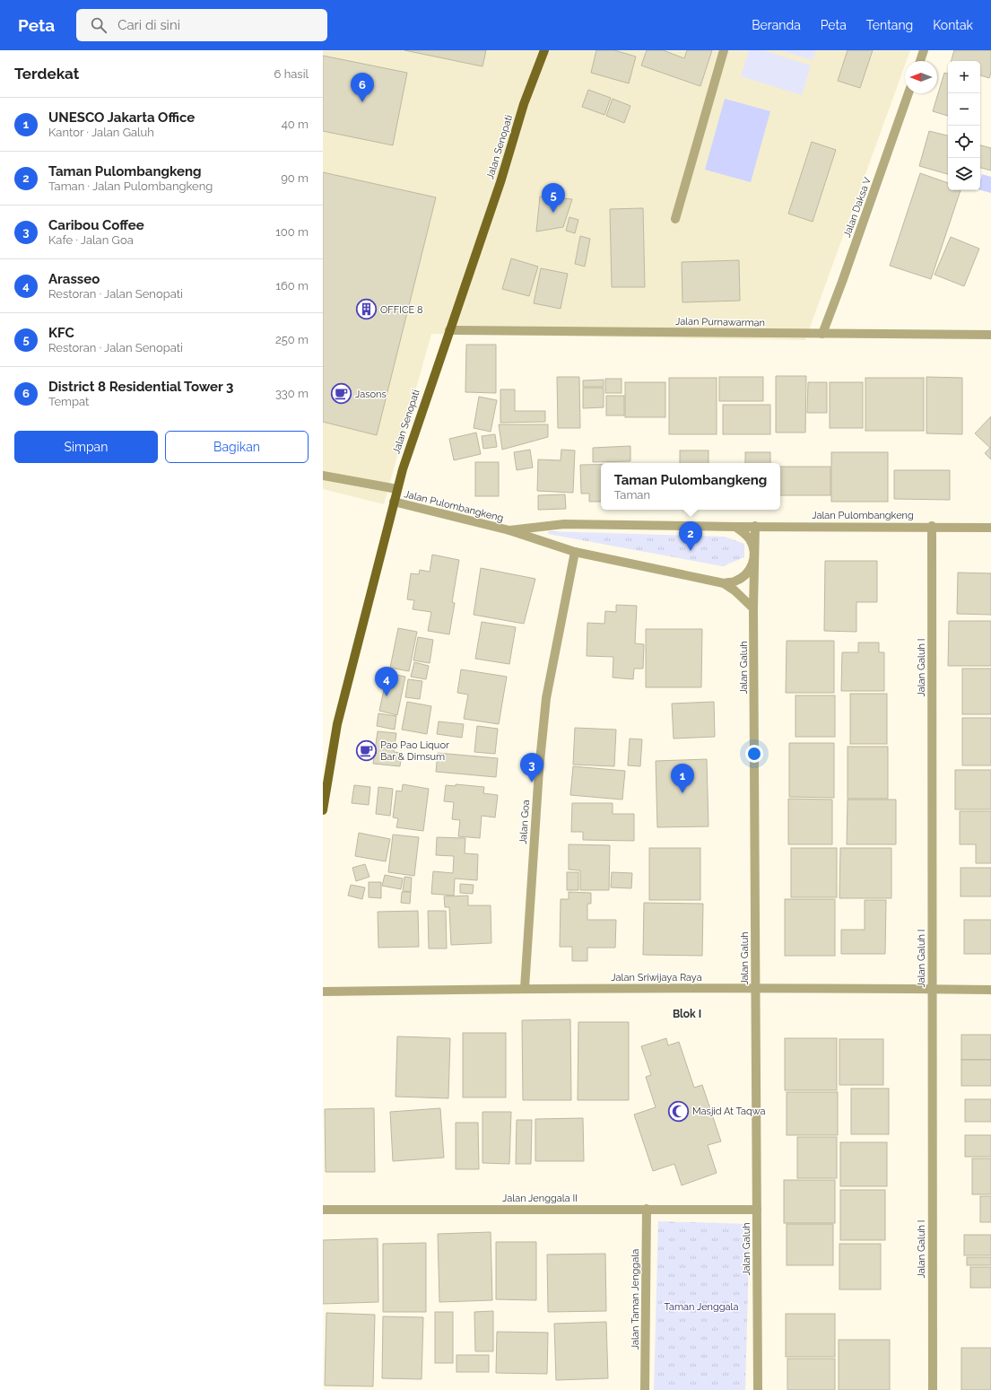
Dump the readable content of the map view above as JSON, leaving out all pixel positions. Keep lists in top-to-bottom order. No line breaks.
{"streets":{"main road":["Jalan Senopati"],"street":["Jalan Daksa V","Jalan Purnawarman","Jalan Pulombangkeng","Jalan Galuh","Jalan Galuh I","Jalan Goa","Jalan Sriwijaya Raya","Jalan Jenggala II","Jalan Taman Jenggala"]},"crossings":[["Jalan Senopati","Jalan Purnawarman"],["Jalan Senopati","Jalan Pulombangkeng"],["Jalan Daksa V","Jalan Purnawarman"],["Jalan Pulombangkeng","Jalan Galuh"],["Jalan Pulombangkeng","Jalan Galuh I"],["Jalan Pulombangkeng","Jalan Goa"],["Jalan Galuh","Jalan Sriwijaya Raya"],["Jalan Galuh","Jalan Jenggala II"],["Jalan Galuh I","Jalan Sriwijaya Raya"],["Jalan Goa","Jalan Sriwijaya Raya"],["Jalan Jenggala II","Jalan Taman Jenggala"]],"districts":["Blok I"],"parks":["Taman Jenggala"],"places":{"building":["OFFICE 8"],"cafe":["Jasons","Pao Pao Liquor Bar & Dimsum"],"mosque":["Masjid At Taqwa"]},"north":"left","page":{"header":"Peta","search":"Cari di sini","nav":["Beranda","Peta","Tentang","Kontak"],"heading":["Terdekat","6 hasil"],"map_buttons":["+","−"],"pins":["6","5","2","4","3","1"],"list":[{"mark":"1","name":"UNESCO Jakarta Office","note":"Kantor · Jalan Galuh","value":"40 m"},{"mark":"2","name":"Taman Pulombangkeng","note":"Taman · Jalan Pulombangkeng","value":"90 m"},{"mark":"3","name":"Caribou Coffee","note":"Kafe · Jalan Goa","value":"100 m"},{"mark":"4","name":"Arasseo","note":"Restoran · Jalan Senopati","value":"160 m"},{"mark":"5","name":"KFC","note":"Restoran · Jalan Senopati","value":"250 m"},{"mark":"6","name":"District 8 Residential Tower 3","note":"Tempat","value":"330 m"}],"buttons":["Simpan","Bagikan"],"popup":["Taman Pulombangkeng","Taman"]}}
